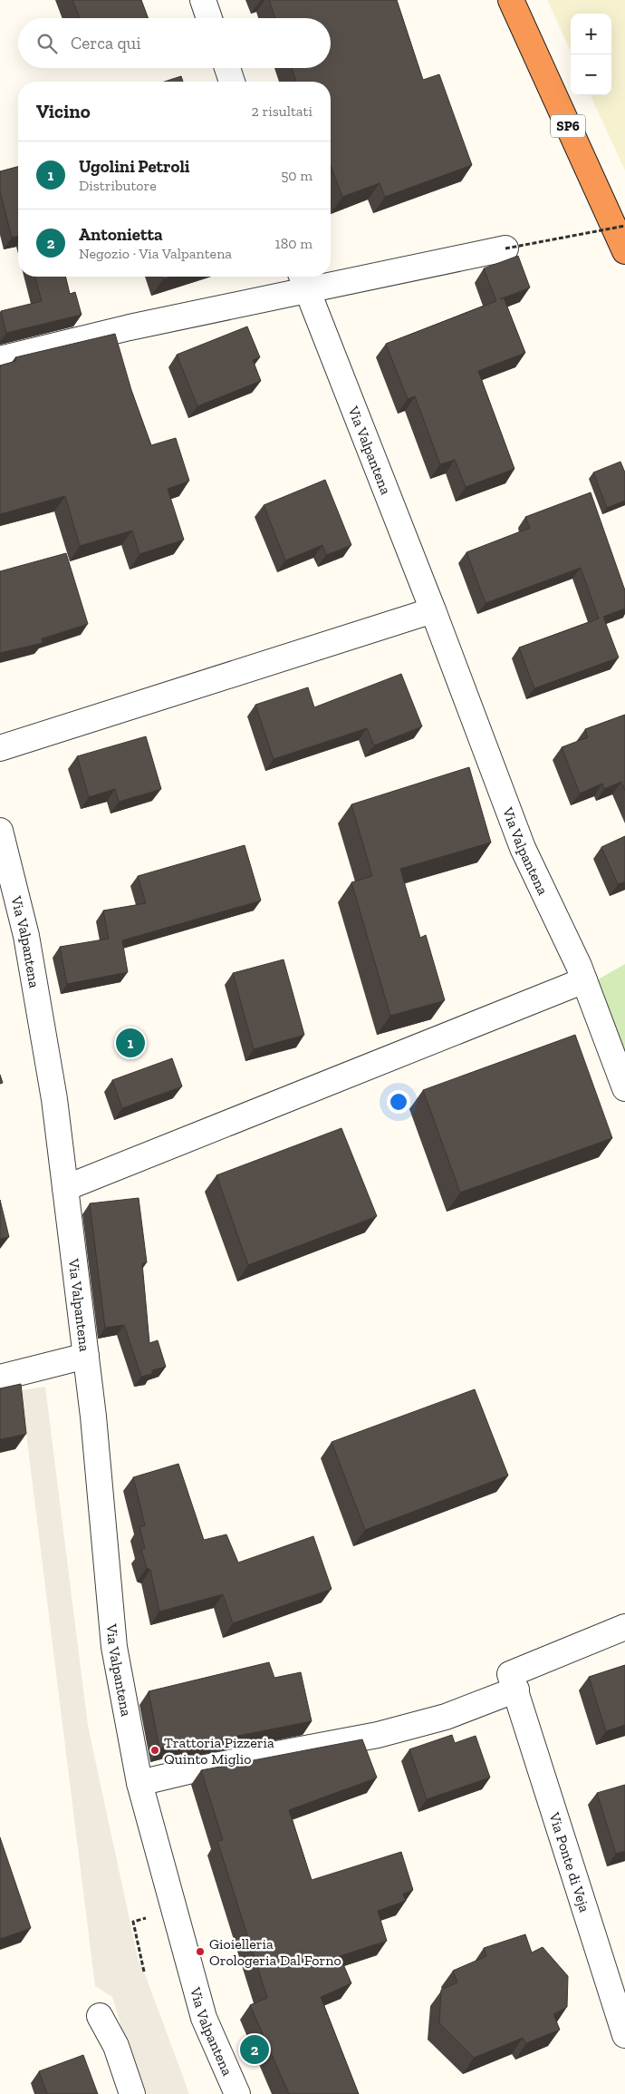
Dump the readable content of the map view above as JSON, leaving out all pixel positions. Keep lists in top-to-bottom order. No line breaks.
{"streets":{"highway":["SP6"],"street":["Via Valpantena","Via Ponte di Veja"]},"places":["Trattoria Pizzeria Quinto Miglio","Gioielleria Orologeria Dal Forno"],"page":{"map_buttons":["+","−"],"search":"Cerca qui","heading":["Vicino","2 risultati"],"list":[{"mark":"1","name":"Ugolini Petroli","note":"Distributore","value":"50 m"},{"mark":"2","name":"Antonietta","note":"Negozio · Via Valpantena","value":"180 m"}],"pins":["1","2"]}}
